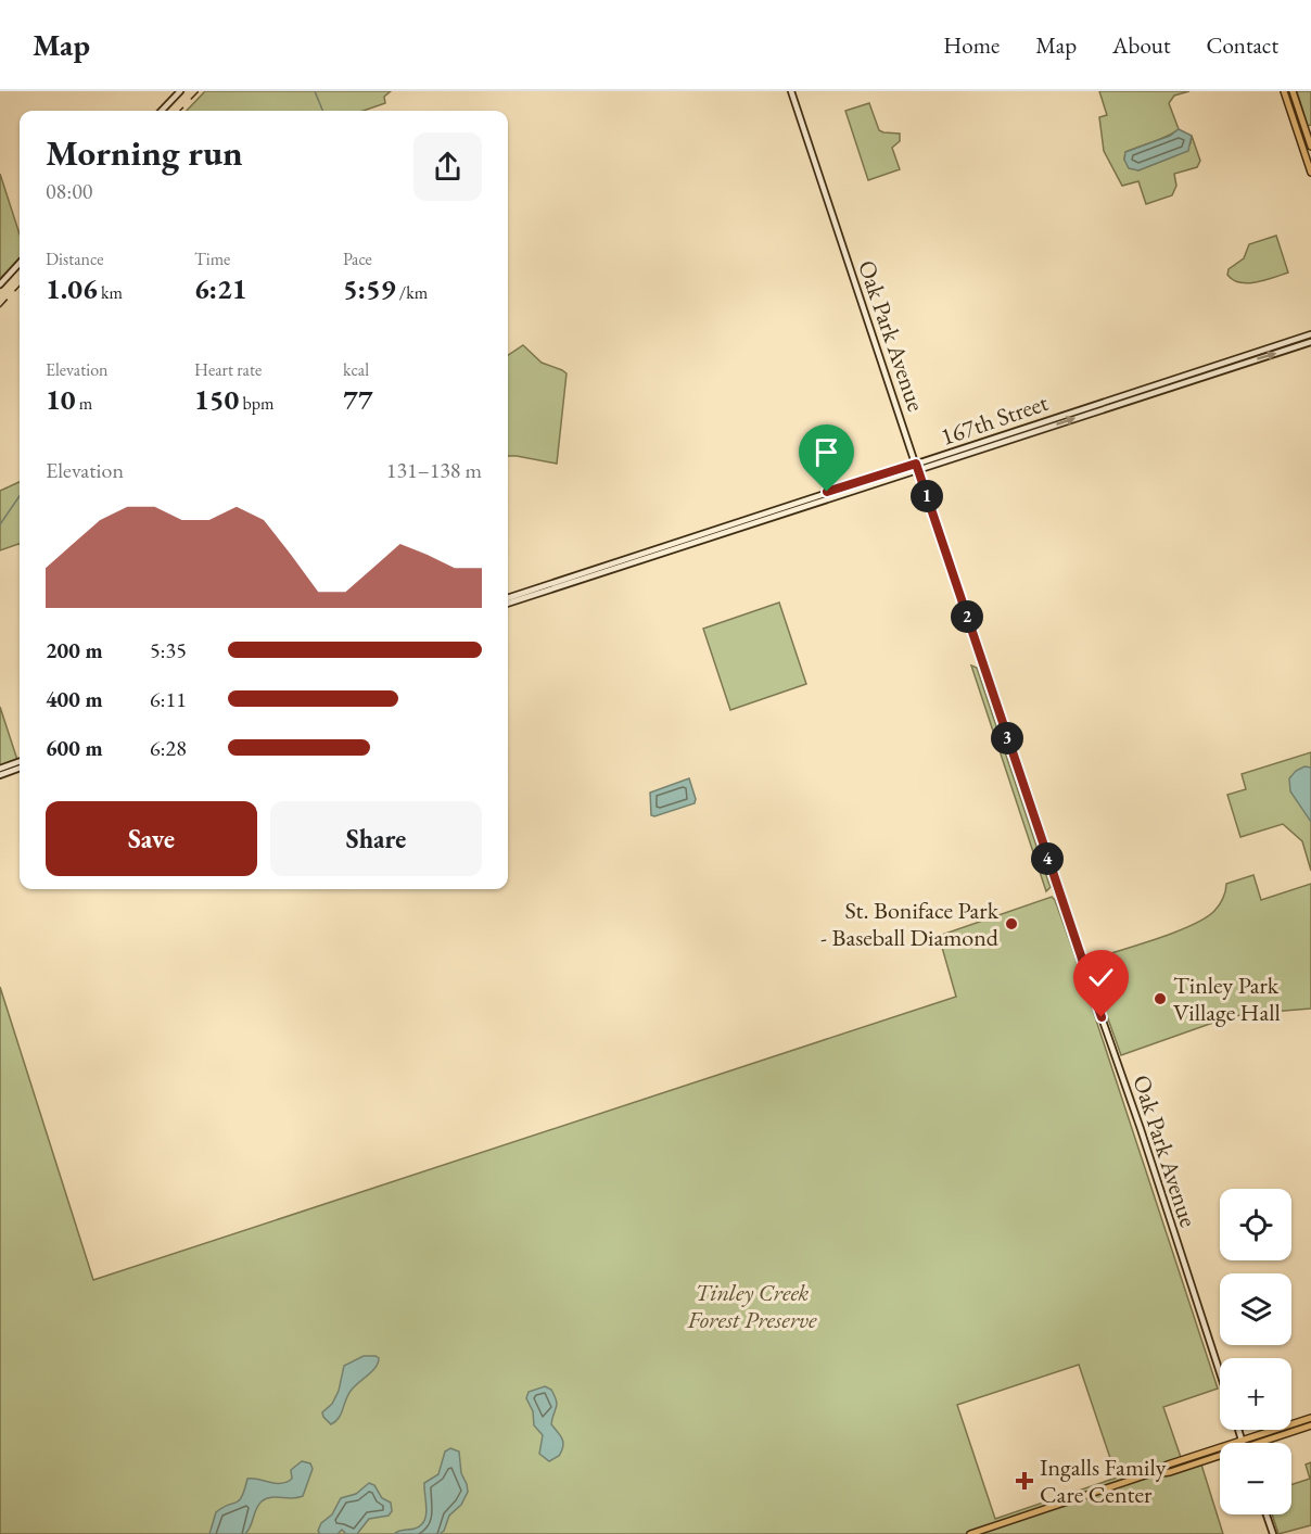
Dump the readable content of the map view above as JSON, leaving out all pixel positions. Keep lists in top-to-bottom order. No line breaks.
{"streets":{"main road":["Oak Park Avenue","167th Street"]},"crossings":[["Oak Park Avenue","167th Street"]],"parks":["Tinley Creek Forest Preserve"],"places":{"other":["St. Boniface Park - Baseball Diamond","Tinley Park Village Hall"],"health":["Ingalls Family Care Center"]},"page":{"header":"Map","nav":["Home","Map","About","Contact"],"heading":["Morning run","08:00"],"stats":[["Distance","1.06 km"],["Time","6:21"],["Pace","5:59 /km"],["Elevation","10 m"],["Heart rate","150 bpm"],["kcal","77"]],"chart":["Elevation","131–138 m"],"pins":["1","2","3","4"],"list":[{"name":"200 m","note":"5:35"},{"name":"400 m","note":"6:11"},{"name":"600 m","note":"6:28"}],"buttons":["Save","Share"],"map_buttons":["+","−"]}}
